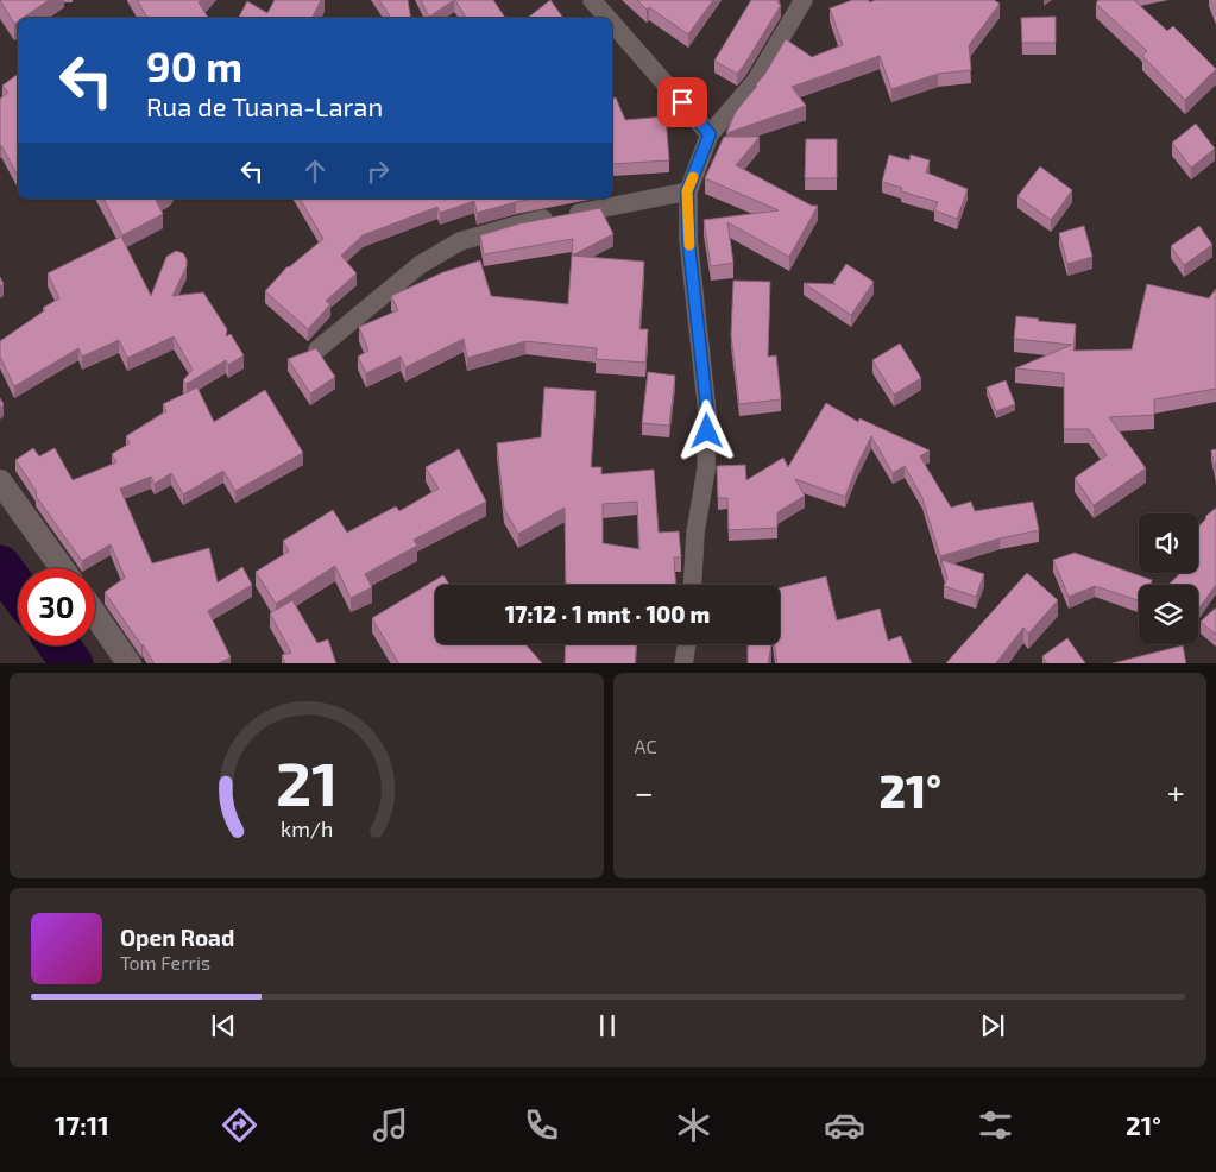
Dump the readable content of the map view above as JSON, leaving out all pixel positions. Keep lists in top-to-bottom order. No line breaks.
{"page":{"turn":["90 m","Rua de Tuana-Laran"],"limit":"30","trip":"17:12 · 1 mnt · 100 m","tile":"AC","heat":["−","21°","+"],"song":["Open Road","Tom Ferris"],"tabs":["17:11","21°"],"gauge":["21","km/h"]}}
